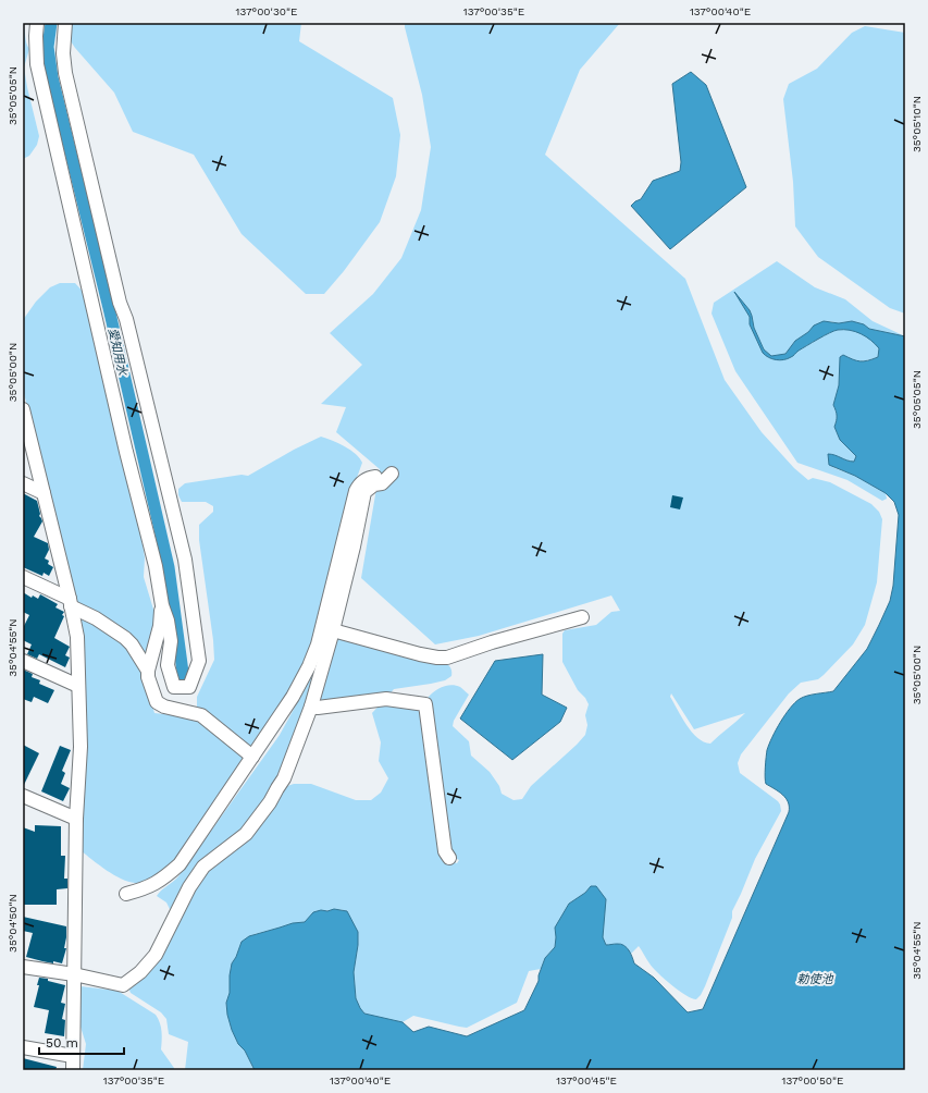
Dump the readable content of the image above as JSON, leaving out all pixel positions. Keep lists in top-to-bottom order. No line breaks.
{"water":["愛知用水","勅使池"],"scale_bar":"50 m","coordinates":["137°00'30\"E","137°00'35\"E","137°00'40\"E","35°05'05\"N","35°05'10\"N","35°05'00\"N","35°04'55\"N","35°04'50\"N","137°00'45\"E","137°00'50\"E"]}
